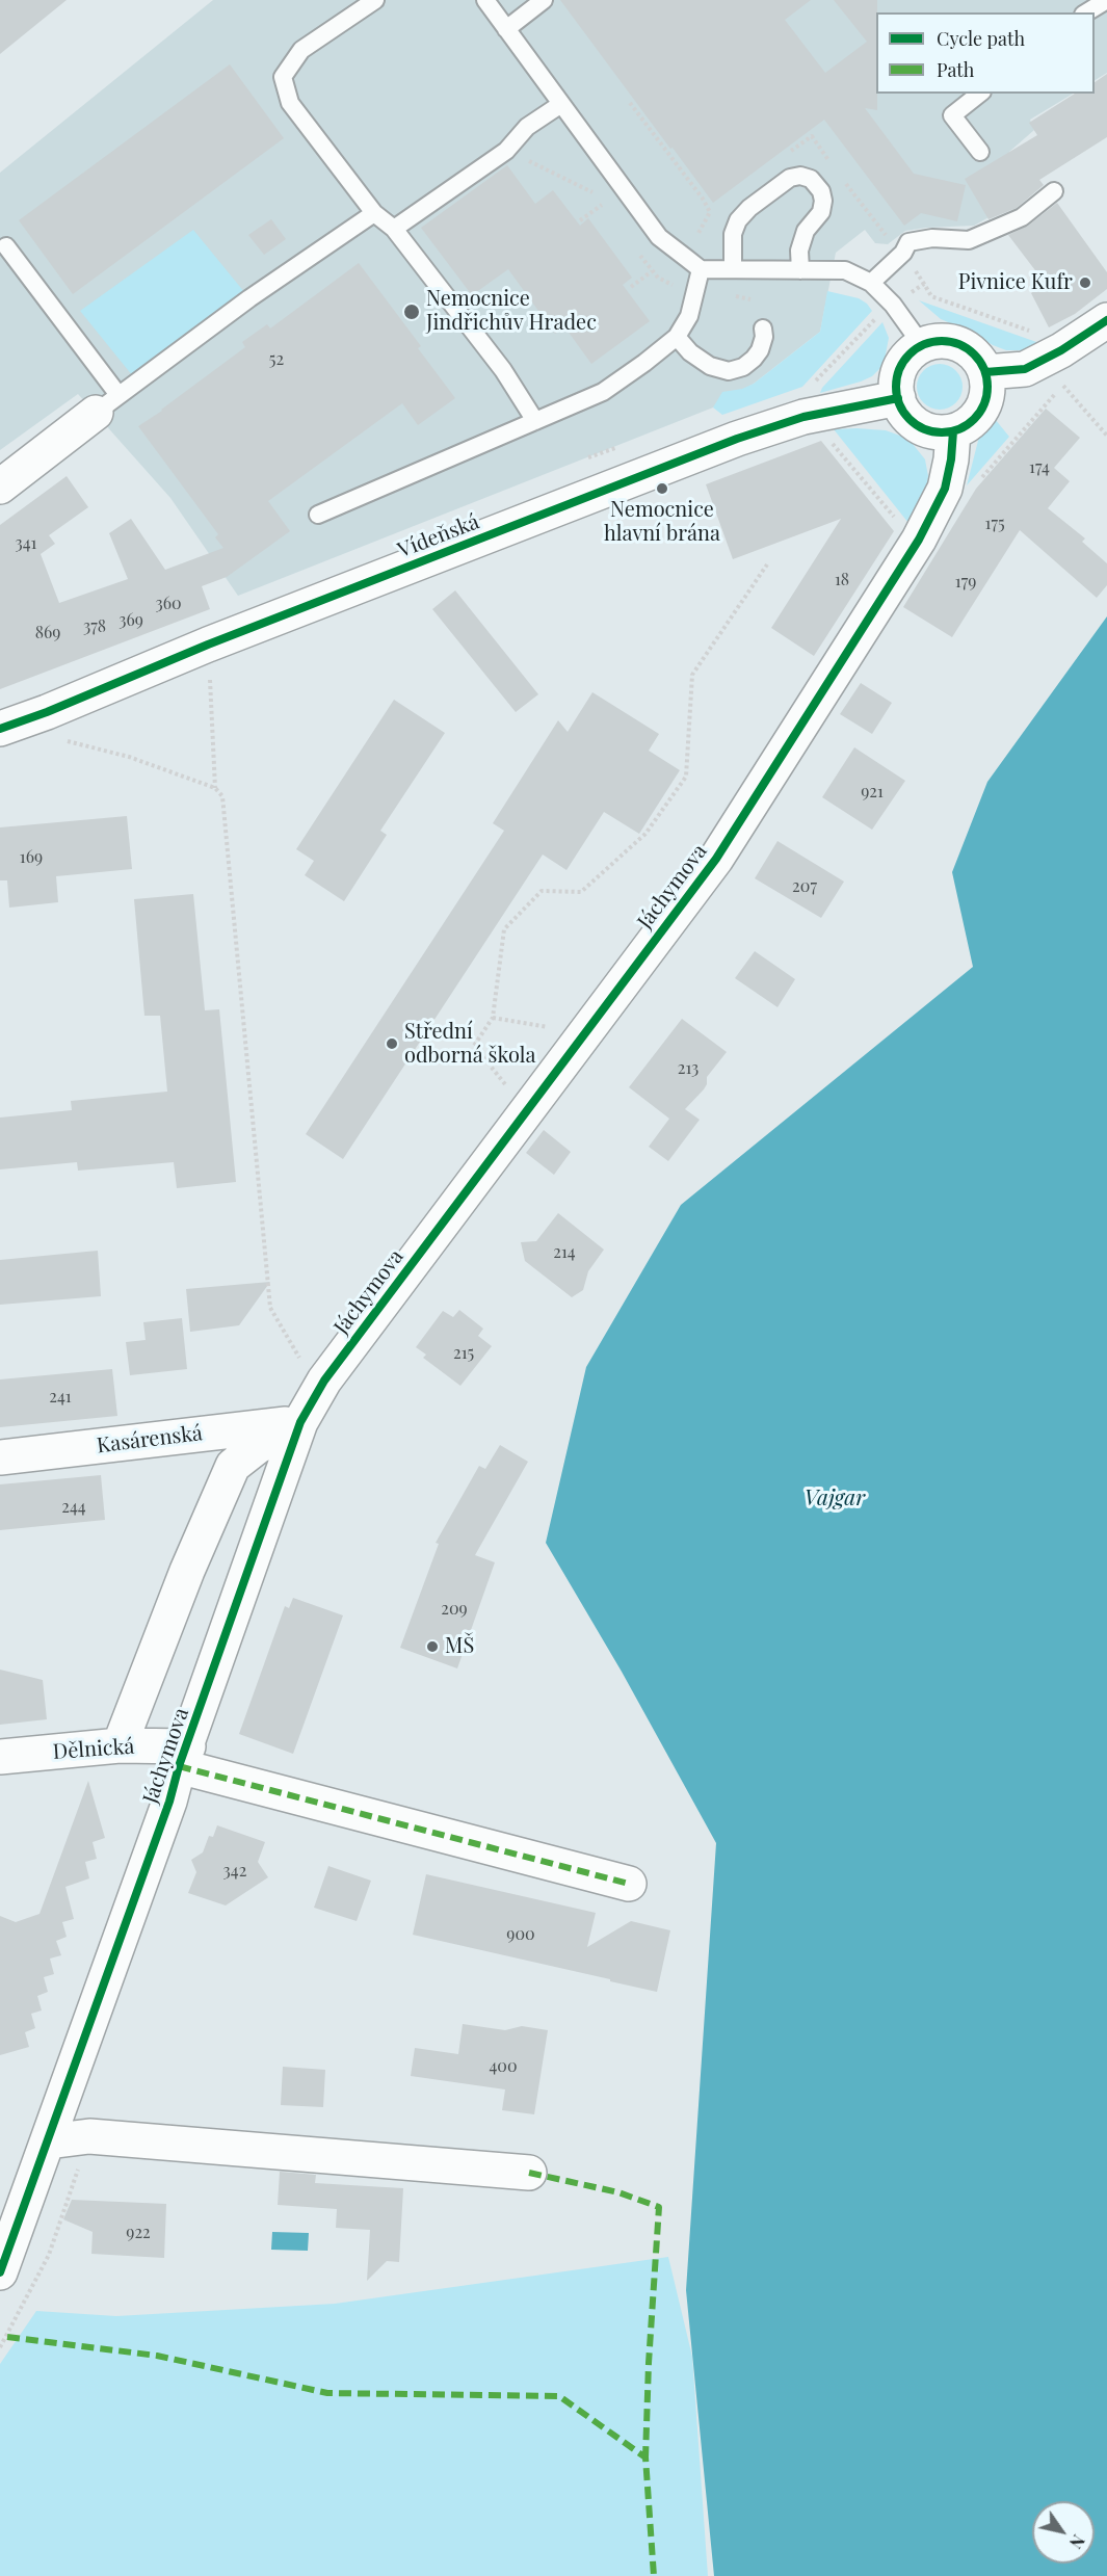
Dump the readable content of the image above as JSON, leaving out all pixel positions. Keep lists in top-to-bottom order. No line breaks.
{"streets":{"street":["Vídeňská","Jáchymova","Kasárenská","Dělnická"]},"crossings":[["Vídeňská","Jáchymova"],["Jáchymova","Kasárenská"],["Jáchymova","Dělnická"]],"water":["Vajgar"],"places":["Pivnice Kufr","Nemocnice Jindřichův Hradec","Nemocnice hlavní brána","Střední odborná škola","MŠ"],"house_numbers":["52","174","175","341","18","179","360","369","378","869","921","169","207","213","214","215","241","244","209","342","900","400","922"],"legend":["Cycle path","Path"],"north":"bottom right"}
